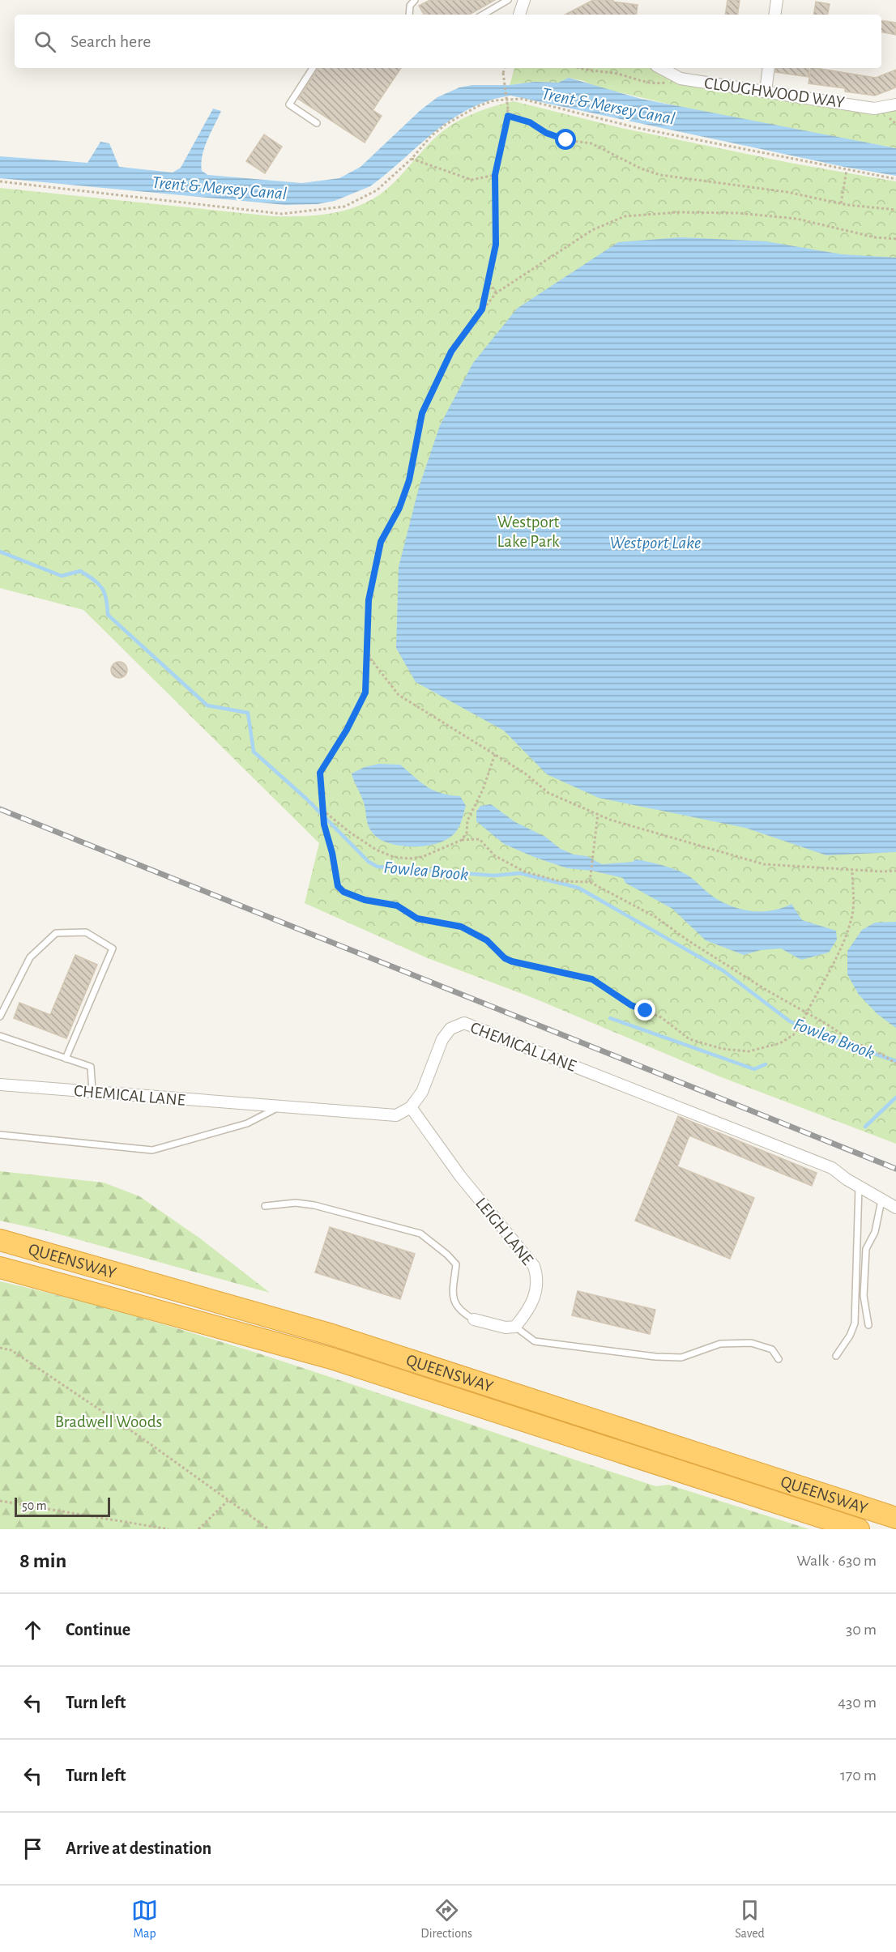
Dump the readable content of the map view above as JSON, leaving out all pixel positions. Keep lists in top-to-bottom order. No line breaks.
{"streets":{"highway":["QUEENSWAY"],"street":["CLOUGHWOOD WAY","CHEMICAL LANE","LEIGH LANE"]},"crossings":[["CHEMICAL LANE","LEIGH LANE"]],"water":["Trent & Mersey Canal","Westport Lake","Fowlea Brook"],"parks":["Westport Lake Park","Bradwell Woods"],"scale_bar":"50 m","page":{"search":"Search here","scale":"50 m","heading":["8 min","Walk · 630 m"],"list":[["Continue","30 m"],["Turn left","430 m"],["Turn left","170 m"],"Arrive at destination"],"nav":["Map","Directions","Saved"]}}
